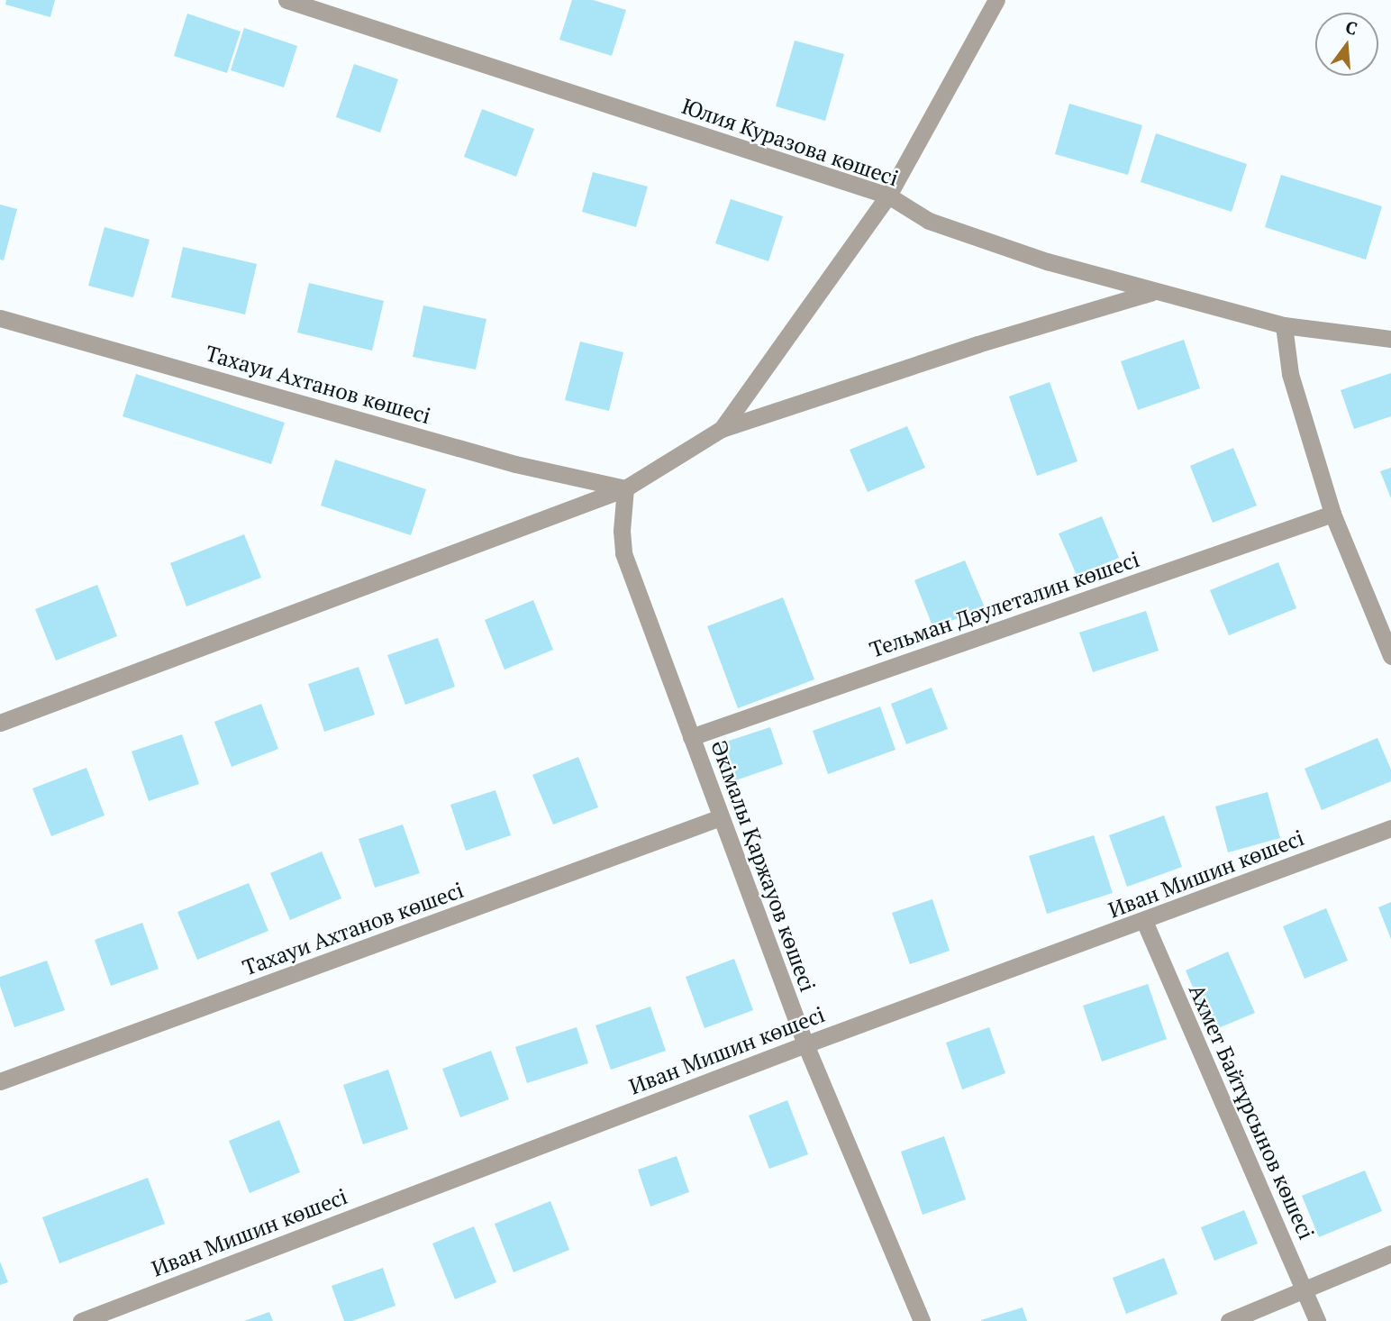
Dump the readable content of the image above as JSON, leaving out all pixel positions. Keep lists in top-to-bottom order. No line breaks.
{"streets":{"street":["Юлия Куразова көшесі","Тахауи Ахтанов көшесі","Тельман Дәулеталин көшесі","Әкімалы Қаржауов көшесі","Иван Мишин көшесі","Ахмет Байтұрсынов көшесі"]},"crossings":[["Тахауи Ахтанов көшесі","Әкімалы Қаржауов көшесі"],["Тельман Дәулеталин көшесі","Әкімалы Қаржауов көшесі"],["Әкімалы Қаржауов көшесі","Иван Мишин көшесі"],["Иван Мишин көшесі","Ахмет Байтұрсынов көшесі"]],"north":"top"}
